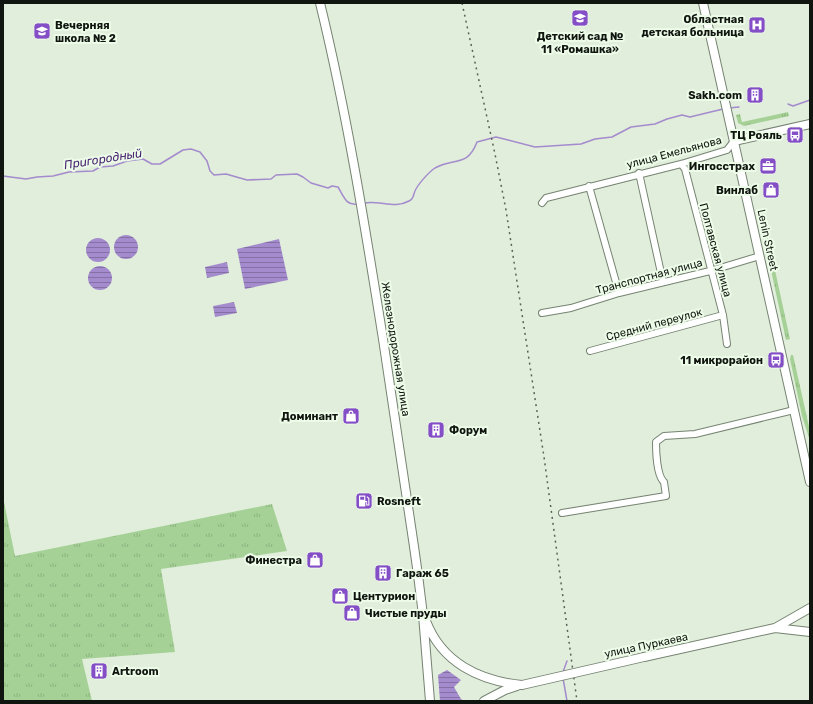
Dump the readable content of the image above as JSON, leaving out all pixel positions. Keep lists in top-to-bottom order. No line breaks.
{"streets":{"main road":["улица Емельянова","Lenin Street","Железнодорожная улица","улица Пуркаева"],"street":["Полтавская улица","Транспортная улица","Средний переулок"]},"crossings":[["улица Емельянова","Lenin Street"],["улица Емельянова","Полтавская улица"],["Lenin Street","Транспортная улица"],["Полтавская улица","Транспортная улица"],["Полтавская улица","Средний переулок"]],"water":["Пригородный"],"places":{"school or university":["Детский сад № 11 «Ромашка»","Вечерняя школа № 2"],"hospital":["Областная детская больница"],"building":["Sakh.com","Форум","Гараж 65","Artroom"],"bus stop":["ТЦ Рояль","11 микрорайон"],"office":["Ингосстрах"],"shop":["Винлаб","Доминант","Финестра","Центурион","Чистые пруды"],"fuel station":["Rosneft"]}}
